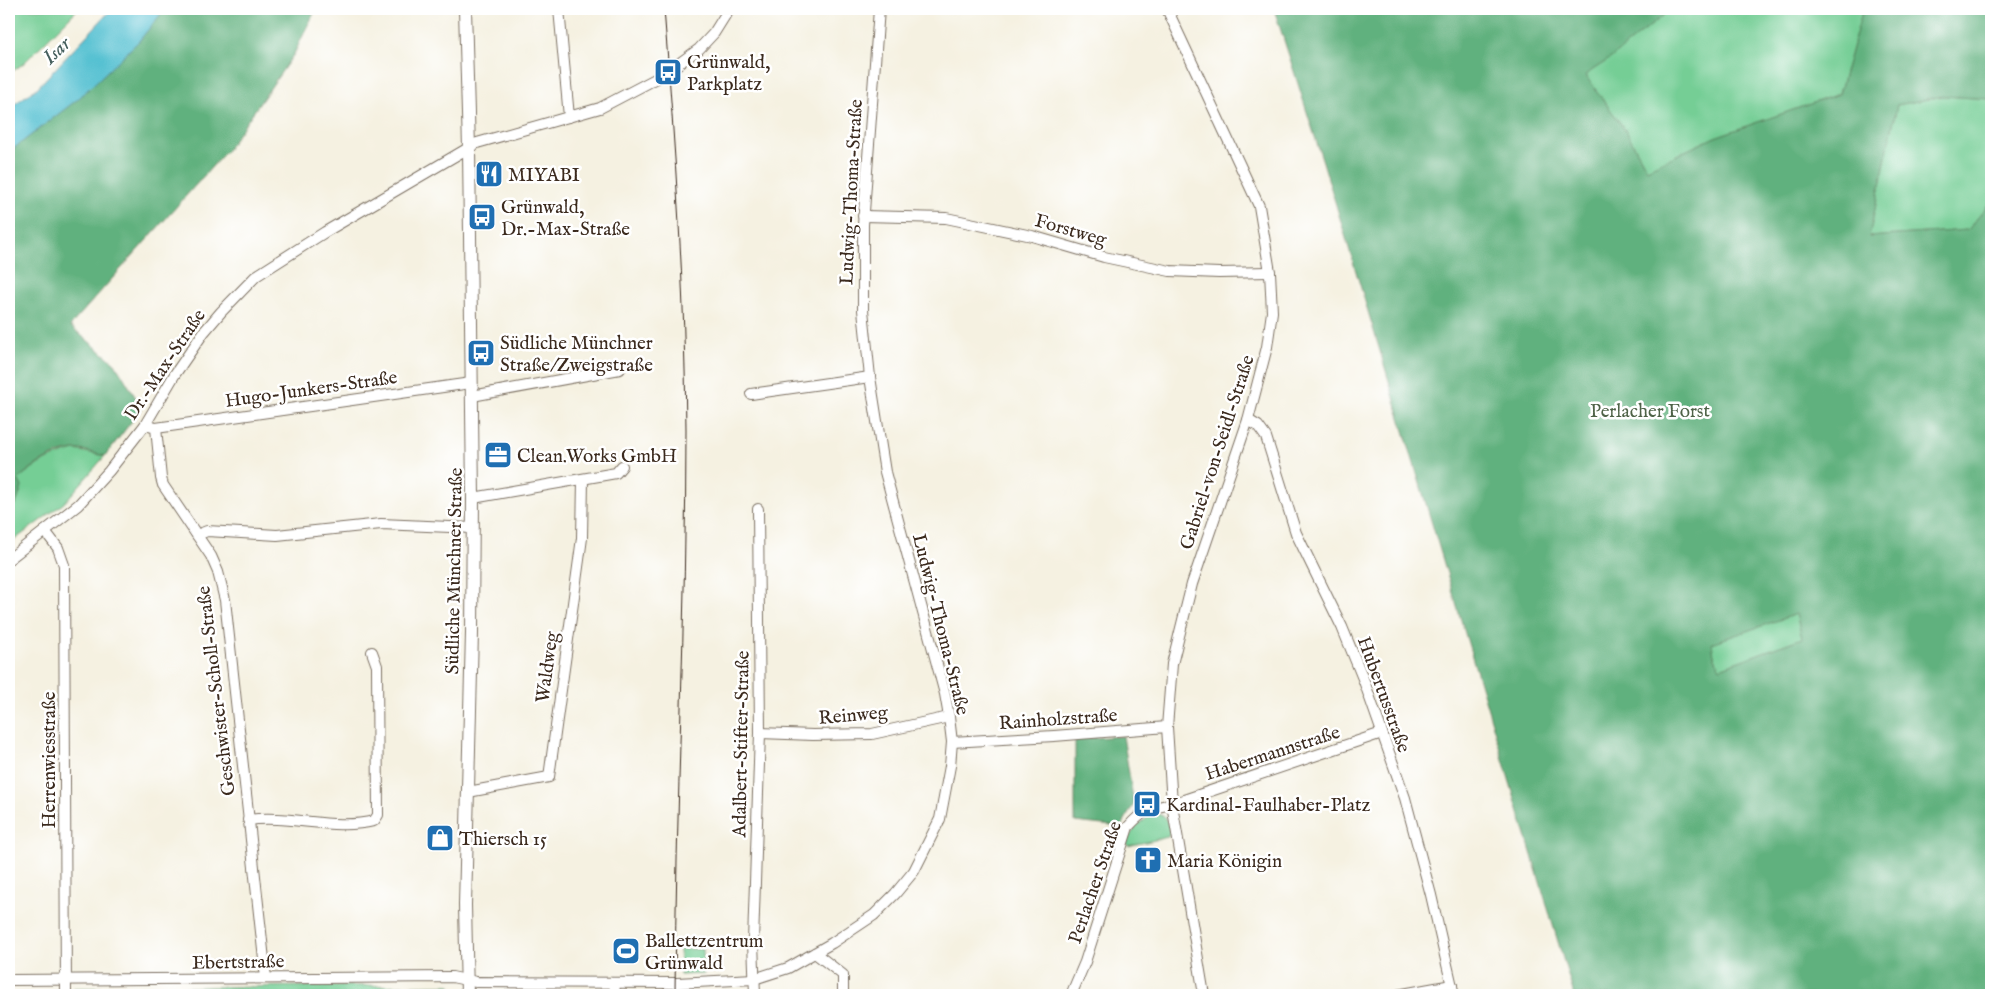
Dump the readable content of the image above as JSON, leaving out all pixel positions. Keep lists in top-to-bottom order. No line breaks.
{"streets":{"main road":["Südliche Münchner Straße"],"street":["Ludwig-Thoma-Straße","Forstweg","Dr.-Max-Straße","Hugo-Junkers-Straße","Gabriel-von-Seidl-Straße","Waldweg","Geschwister-Scholl-Straße","Hubertusstraße","Reinweg","Rainholzstraße","Adalbert-Stifter-Straße","Habermannstraße","Herrenwiesstraße","Perlacher Straße","Ebertstraße"]},"crossings":[["Ludwig-Thoma-Straße","Forstweg"],["Ludwig-Thoma-Straße","Südliche Münchner Straße"],["Ludwig-Thoma-Straße","Reinweg"],["Ludwig-Thoma-Straße","Rainholzstraße"],["Ludwig-Thoma-Straße","Adalbert-Stifter-Straße"],["Ludwig-Thoma-Straße","Ebertstraße"],["Forstweg","Gabriel-von-Seidl-Straße"],["Dr.-Max-Straße","Südliche Münchner Straße"],["Dr.-Max-Straße","Herrenwiesstraße"],["Hugo-Junkers-Straße","Südliche Münchner Straße"],["Hugo-Junkers-Straße","Geschwister-Scholl-Straße"],["Gabriel-von-Seidl-Straße","Hubertusstraße"],["Gabriel-von-Seidl-Straße","Rainholzstraße"],["Gabriel-von-Seidl-Straße","Habermannstraße"],["Gabriel-von-Seidl-Straße","Perlacher Straße"],["Südliche Münchner Straße","Waldweg"],["Südliche Münchner Straße","Ebertstraße"],["Geschwister-Scholl-Straße","Ebertstraße"],["Hubertusstraße","Habermannstraße"],["Reinweg","Adalbert-Stifter-Straße"],["Habermannstraße","Perlacher Straße"],["Herrenwiesstraße","Ebertstraße"]],"water":["Isar"],"parks":["Perlacher Forst"],"places":{"bus stop":["Grünwald, Parkplatz","Grünwald, Dr.-Max-Straße","Südliche Münchner Straße/Zweigstraße","Kardinal-Faulhaber-Platz"],"restaurant":["MIYABI"],"office":["Clean.Works GmbH"],"shop":["Thiersch 15"],"church":["Maria Königin"],"sports":["Ballettzentrum Grünwald"]}}
